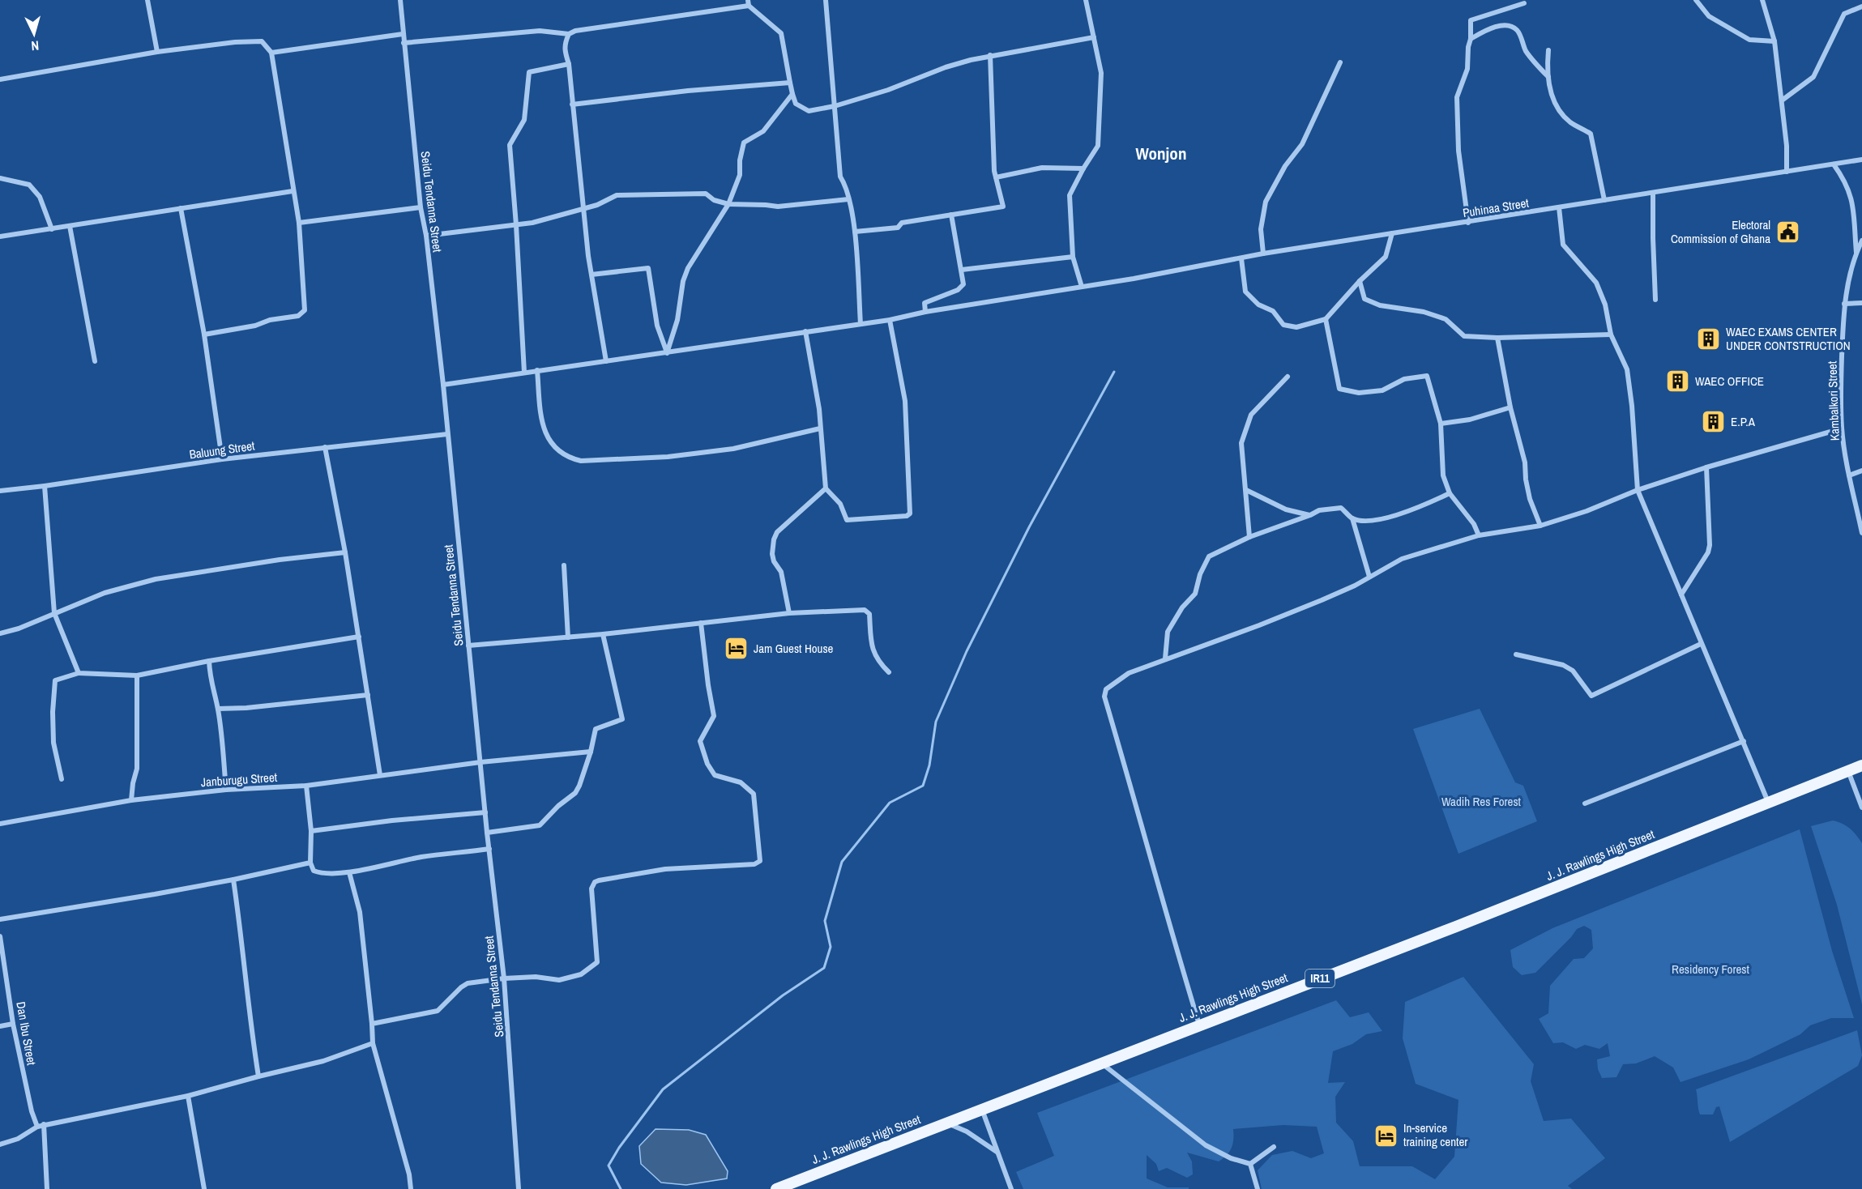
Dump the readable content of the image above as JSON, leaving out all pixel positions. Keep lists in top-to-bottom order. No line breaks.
{"streets":{"main road":["J. J. Rawlings High Street","IR11"],"street":["Seidu Tendanna Street","Puhinaa Street","Kambalkori Street","Baluung Street","Janburugu Street","Dan Ibu Street"]},"crossings":[["Seidu Tendanna Street","Puhinaa Street"],["Seidu Tendanna Street","Baluung Street"],["Seidu Tendanna Street","Janburugu Street"]],"districts":["Wonjon"],"parks":["Wadih Res Forest","Residency Forest"],"places":{"public building":["Electoral Commission of Ghana"],"building":["WAEC EXAMS CENTER UNDER CONTSTRUCTION","WAEC OFFICE","E.P.A"],"hotel":["Jam Guest House","In-service training center"]},"north":"bottom"}
